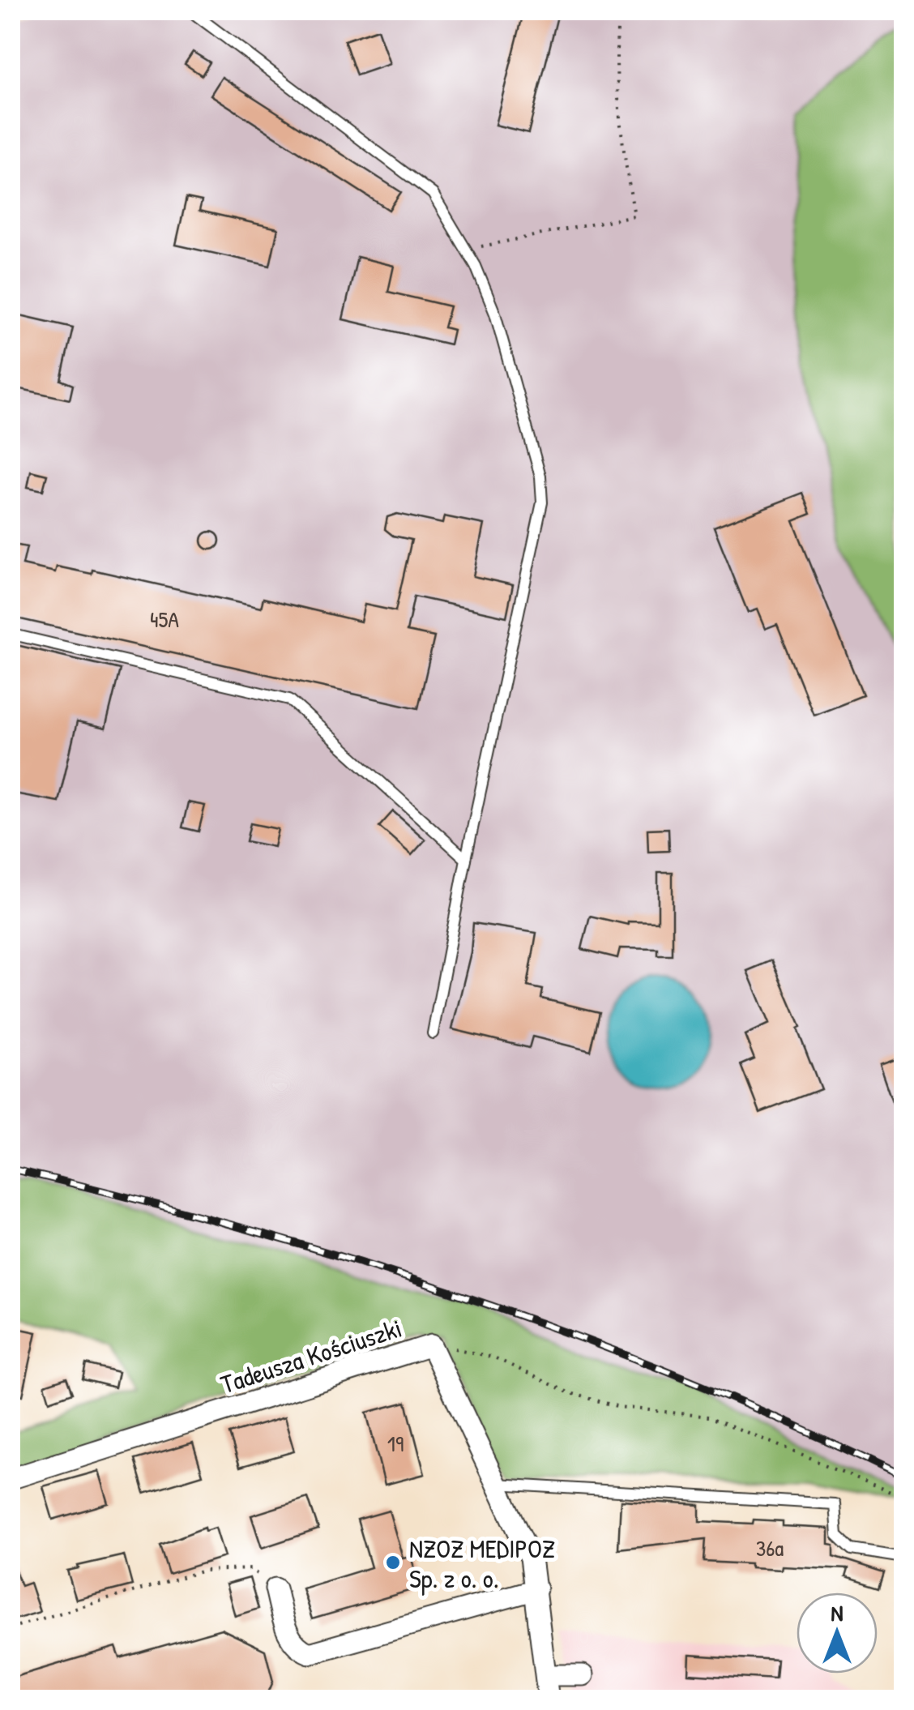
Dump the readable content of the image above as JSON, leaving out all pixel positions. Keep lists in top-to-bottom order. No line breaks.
{"streets":{"street":["Tadeusza Kościuszki"]},"places":["NZOZ MEDIPOZ Sp. z o. o."],"house_numbers":["45A","19","36a"],"north":"top"}
